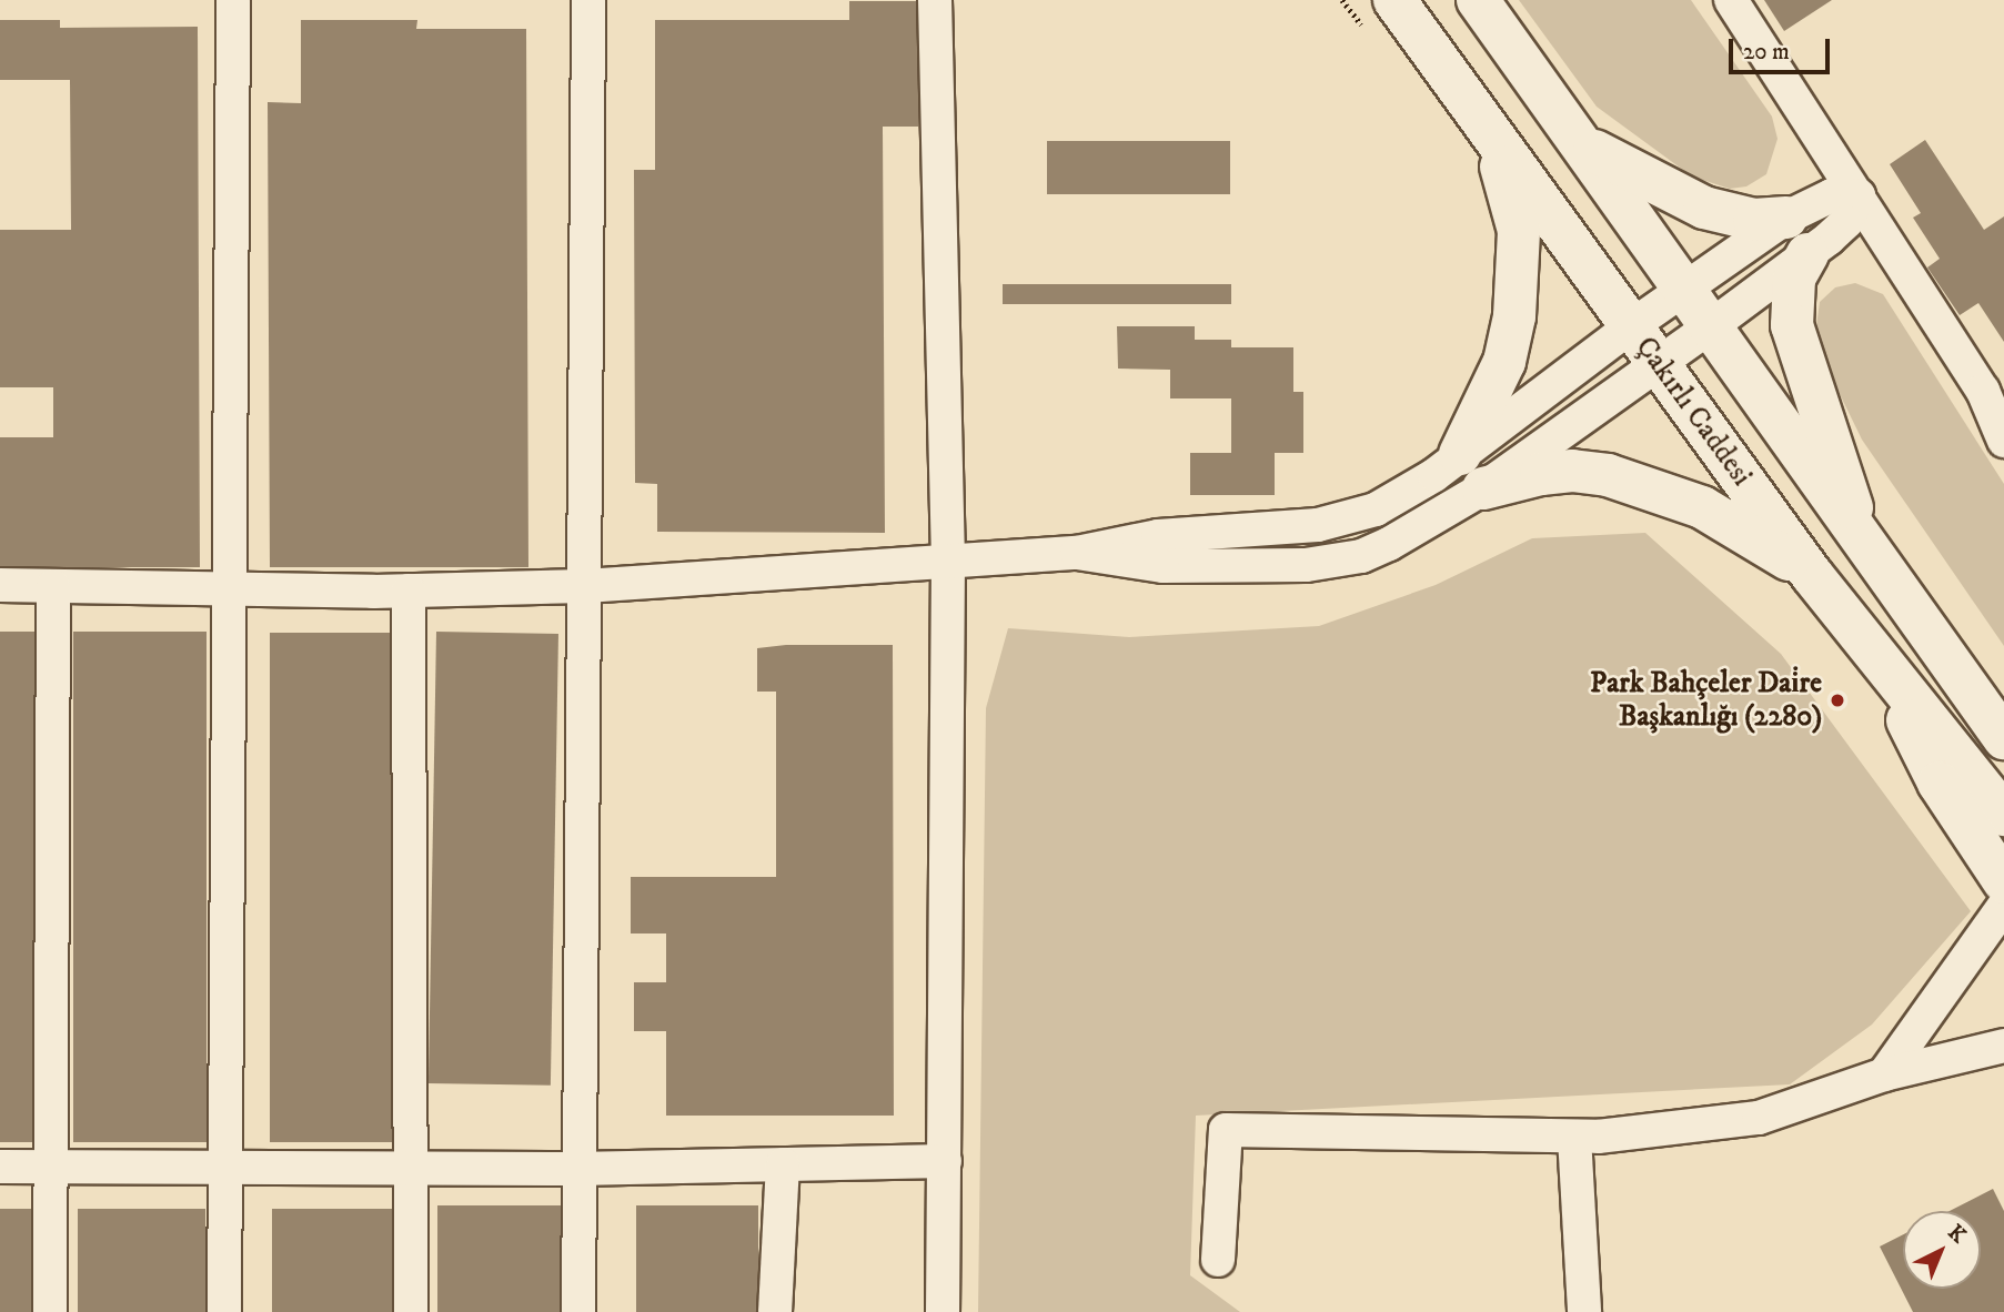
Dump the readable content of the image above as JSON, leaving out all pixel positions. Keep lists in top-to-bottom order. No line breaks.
{"streets":{"main road":["Çakırlı Caddesi"]},"places":["Park Bahçeler Dai̇re Başkanlığı (2280)"],"scale_bar":"20 m","north":"top right"}
